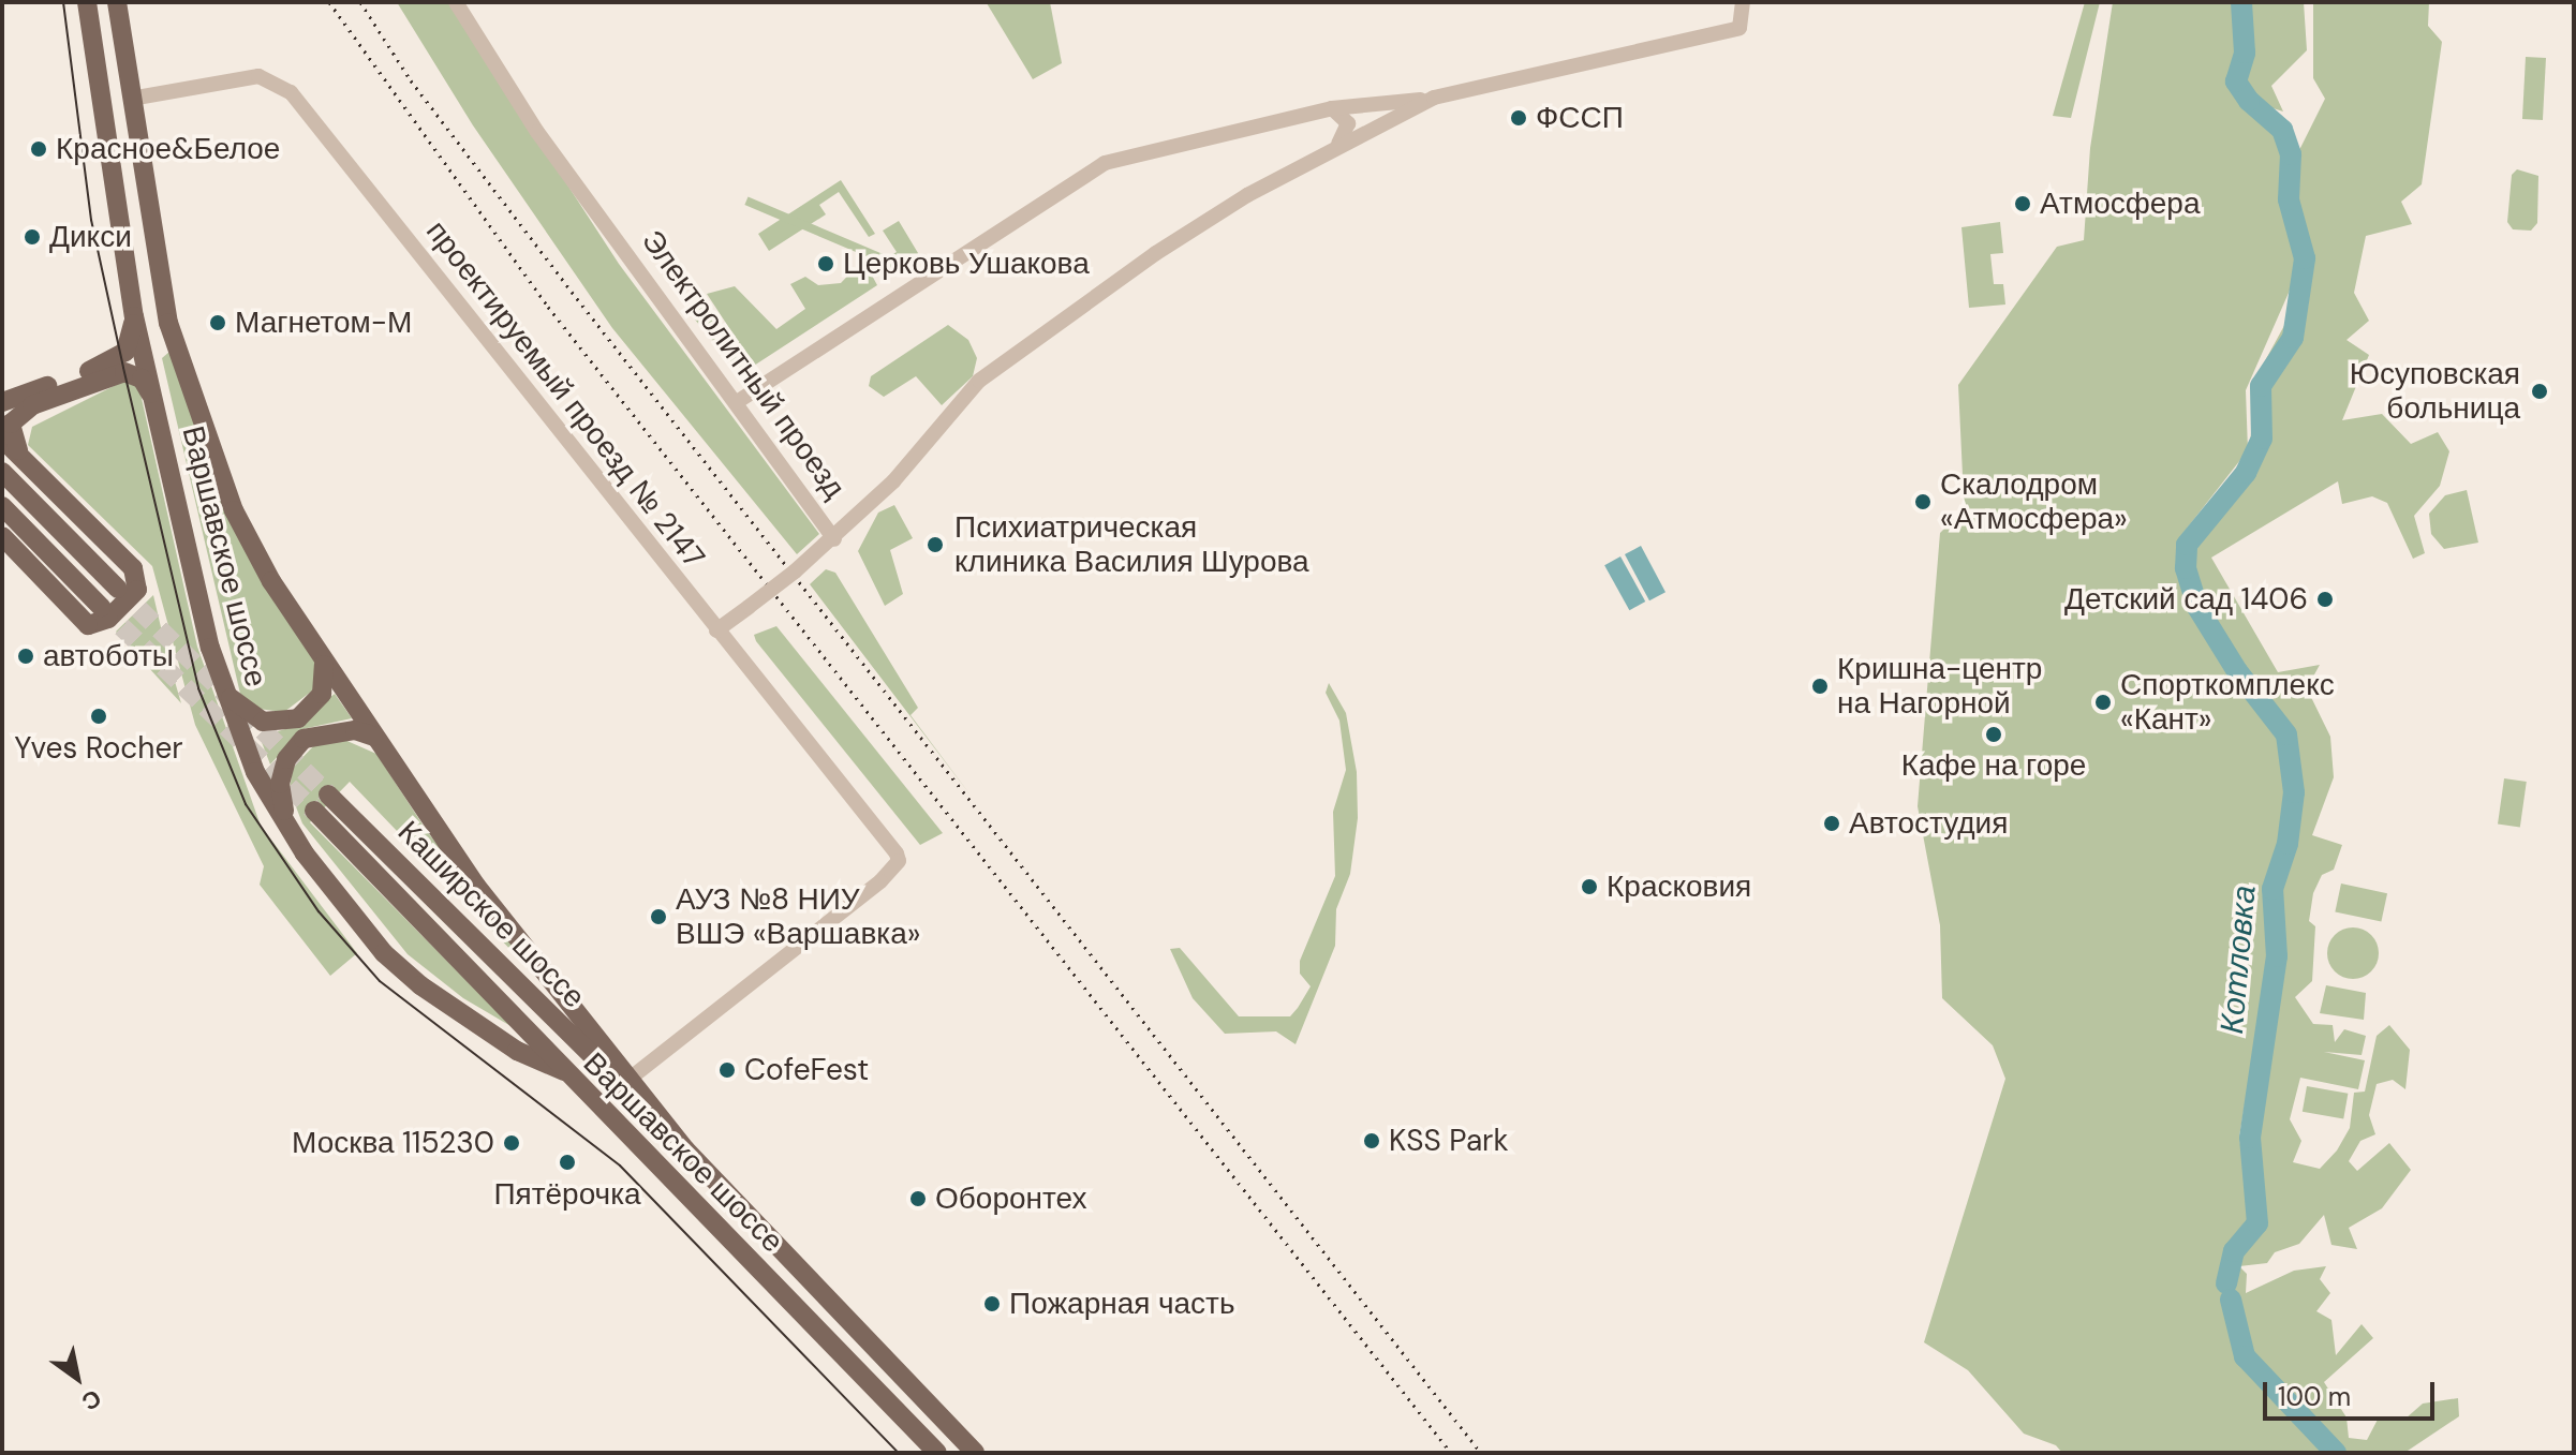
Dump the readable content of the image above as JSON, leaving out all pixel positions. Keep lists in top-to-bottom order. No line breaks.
{"streets":{"main road":["Варшавское шоссе","Каширское шоссе"],"street":["Электролитный проезд","проектируемый проезд № 2147"]},"crossings":[["проектируемый проезд № 2147","Варшавское шоссе"],["Варшавское шоссе","Каширское шоссе"]],"water":["Котловка"],"places":["ФССП","Красное&Белое","Атмосфера","Дикси","Церковь Ушакова","Магнетом-М","Юсуповская больница","Скалодром «Атмосфера»","Психиатрическая клиника Василия Шурова","Детский сад 1406","автоботы","Кришна-центр на Нагорной","Спорткомплекс «Кант»","Yves Rocher","Кафе на горе","Автостудия","Красковия","АУЗ №8 НИУ ВШЭ «Варшавка»","CofeFest","KSS Park","Москва 115230","Пятёрочка","Оборонтех","Пожарная часть"],"scale_bar":"100 m","north":"bottom right"}
